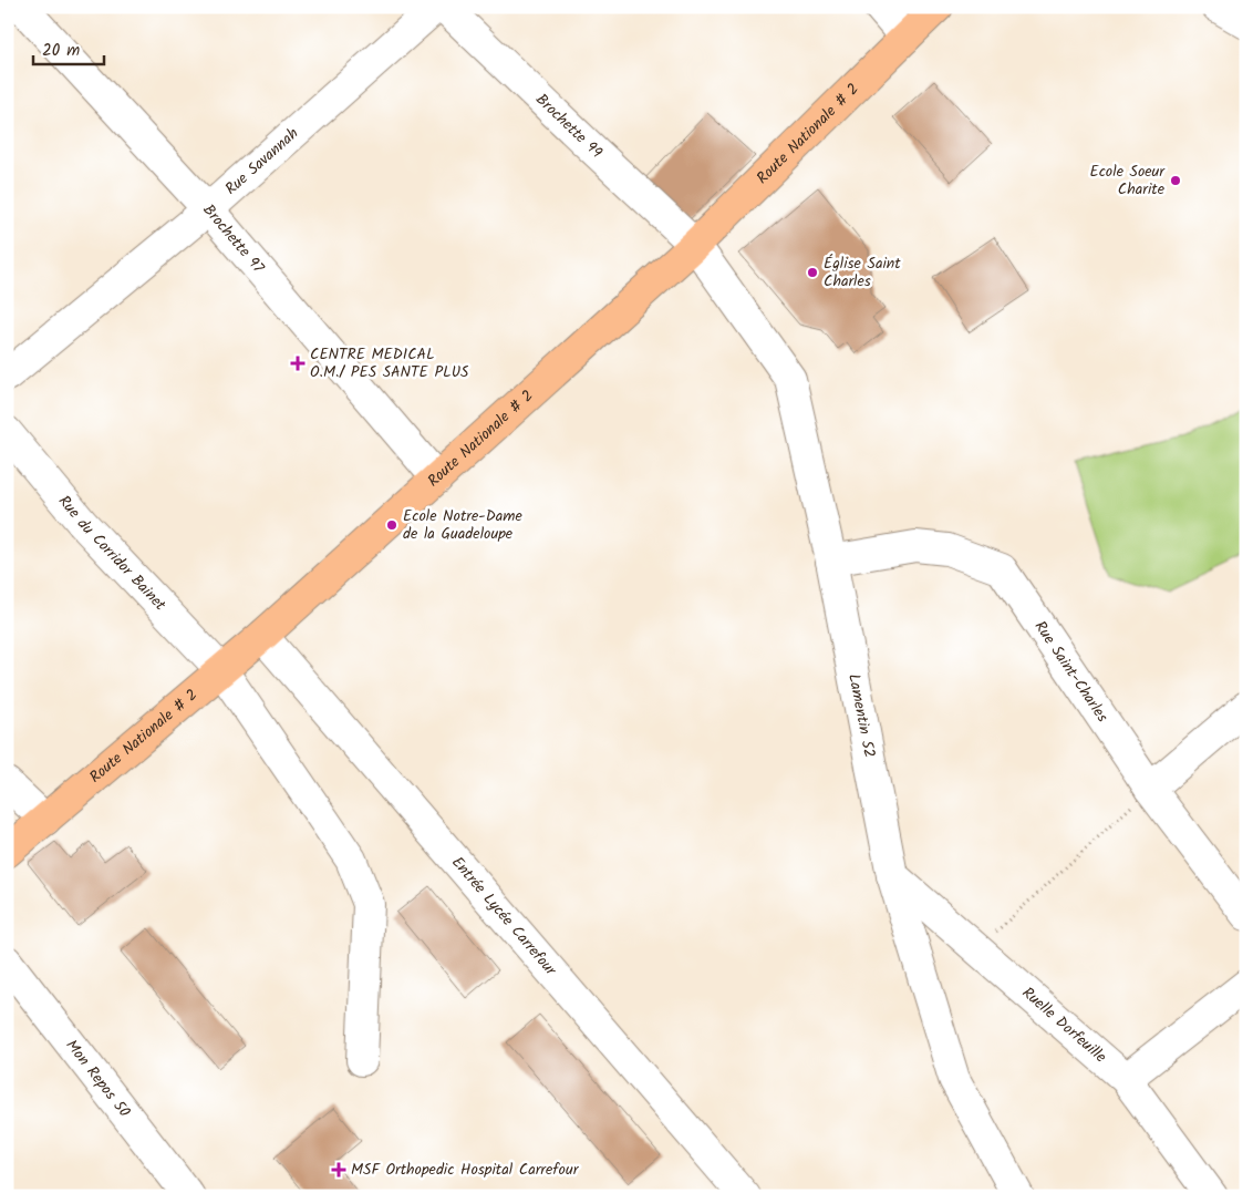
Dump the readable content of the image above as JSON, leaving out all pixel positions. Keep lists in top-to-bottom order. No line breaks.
{"streets":{"main road":["Route Nationale # 2"],"street":["Brochette 99","Rue Savannah","Brochette 97","Rue du Corridor Bainet","Rue Saint-Charles","Lamentin 52","Entrée Lycée Carrefour","Ruelle Dorfeuille","Mon Repos 50"]},"crossings":[["Brochette 99","Route Nationale # 2"],["Brochette 99","Lamentin 52"],["Route Nationale # 2","Brochette 97"],["Route Nationale # 2","Rue du Corridor Bainet"],["Route Nationale # 2","Lamentin 52"],["Route Nationale # 2","Entrée Lycée Carrefour"],["Rue Savannah","Brochette 97"],["Rue Saint-Charles","Lamentin 52"],["Lamentin 52","Ruelle Dorfeuille"]],"places":{"other":["Ecole Soeur Charite","Église Saint Charles","Ecole Notre-Dame de la Guadeloupe"],"health":["CENTRE MEDICAL O.M./ PES SANTE PLUS","MSF Orthopedic Hospital Carrefour"]},"scale_bar":"20 m"}
